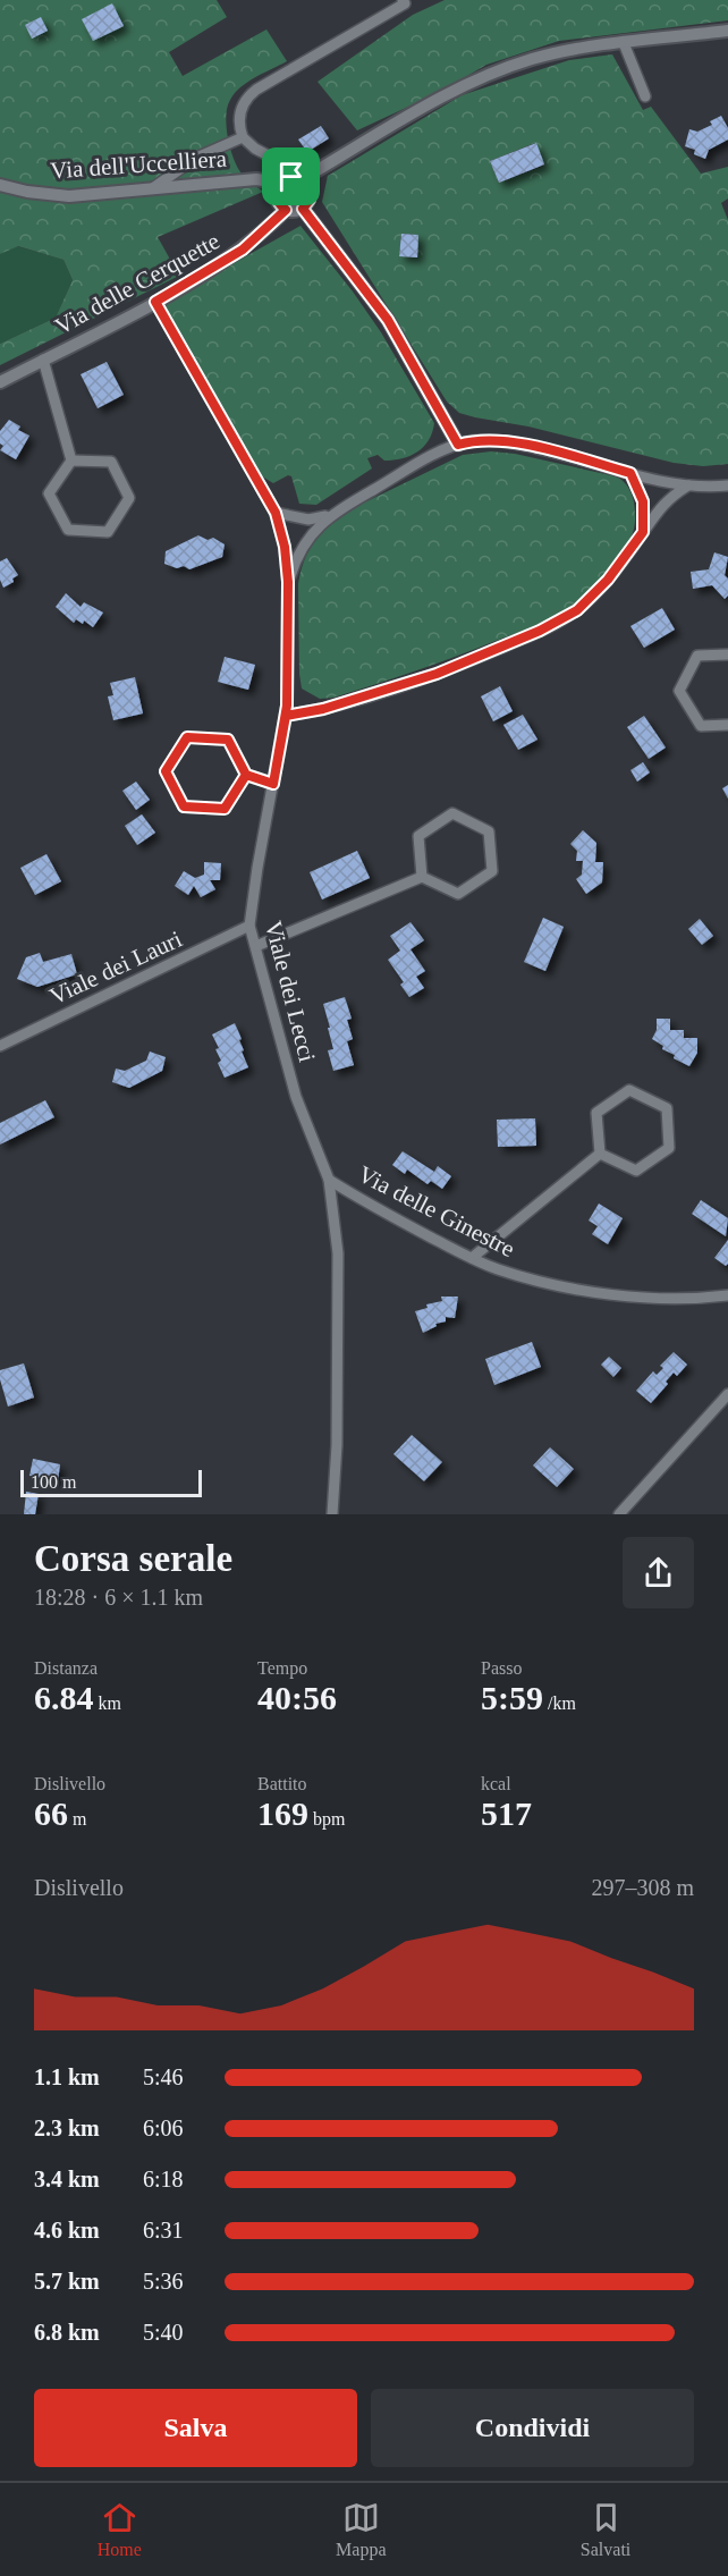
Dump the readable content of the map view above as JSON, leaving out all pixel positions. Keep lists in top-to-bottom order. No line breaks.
{"streets":{"street":["Via dell'Uccelliera","Via delle Cerquette","Viale dei Lauri","Viale dei Lecci","Via delle Ginestre"]},"crossings":[["Via dell'Uccelliera","Via delle Cerquette"],["Via delle Cerquette","Viale dei Lecci"],["Viale dei Lauri","Viale dei Lecci"],["Viale dei Lecci","Via delle Ginestre"]],"scale_bar":"100 m","page":{"scale":"100 m","heading":["Corsa serale","18:28 · 6 × 1.1 km"],"stats":[["Distanza","6.84 km"],["Tempo","40:56"],["Passo","5:59 /km"],["Dislivello","66 m"],["Battito","169 bpm"],["kcal","517"]],"chart":["Dislivello","297–308 m"],"list":[{"name":"1.1 km","note":"5:46"},{"name":"2.3 km","note":"6:06"},{"name":"3.4 km","note":"6:18"},{"name":"4.6 km","note":"6:31"},{"name":"5.7 km","note":"5:36"},{"name":"6.8 km","note":"5:40"}],"buttons":["Salva","Condividi"],"tabs":["Home","Mappa","Salvati"]}}
